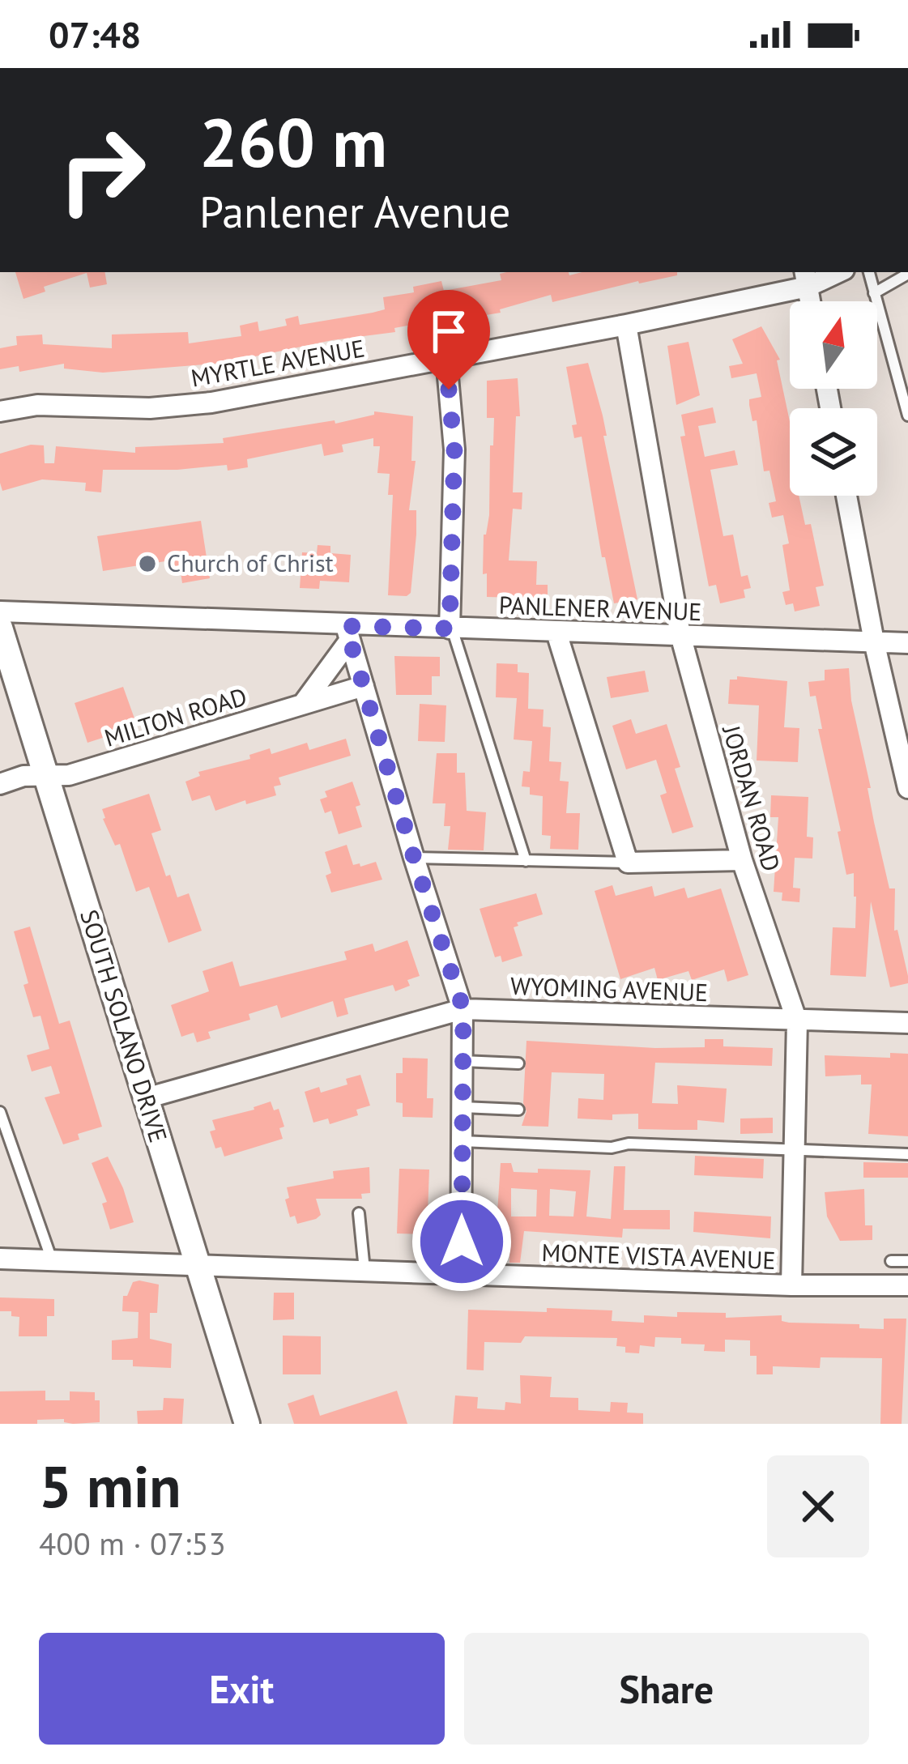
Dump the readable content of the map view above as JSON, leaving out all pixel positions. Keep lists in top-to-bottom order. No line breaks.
{"streets":{"street":["MYRTLE AVENUE","PANLENER AVENUE","MILTON ROAD","JORDAN ROAD","WYOMING AVENUE","SOUTH SOLANO DRIVE","MONTE VISTA AVENUE"]},"crossings":[["MYRTLE AVENUE","JORDAN ROAD"],["PANLENER AVENUE","JORDAN ROAD"],["MILTON ROAD","SOUTH SOLANO DRIVE"],["JORDAN ROAD","WYOMING AVENUE"],["JORDAN ROAD","MONTE VISTA AVENUE"],["WYOMING AVENUE","SOUTH SOLANO DRIVE"],["SOUTH SOLANO DRIVE","MONTE VISTA AVENUE"]],"places":["Church of Christ"],"north":"top","page":{"status":"07:48","turn":["260 m","Panlener Avenue"],"heading":["5 min","400 m · 07:53"],"buttons":["Exit","Share"]}}
